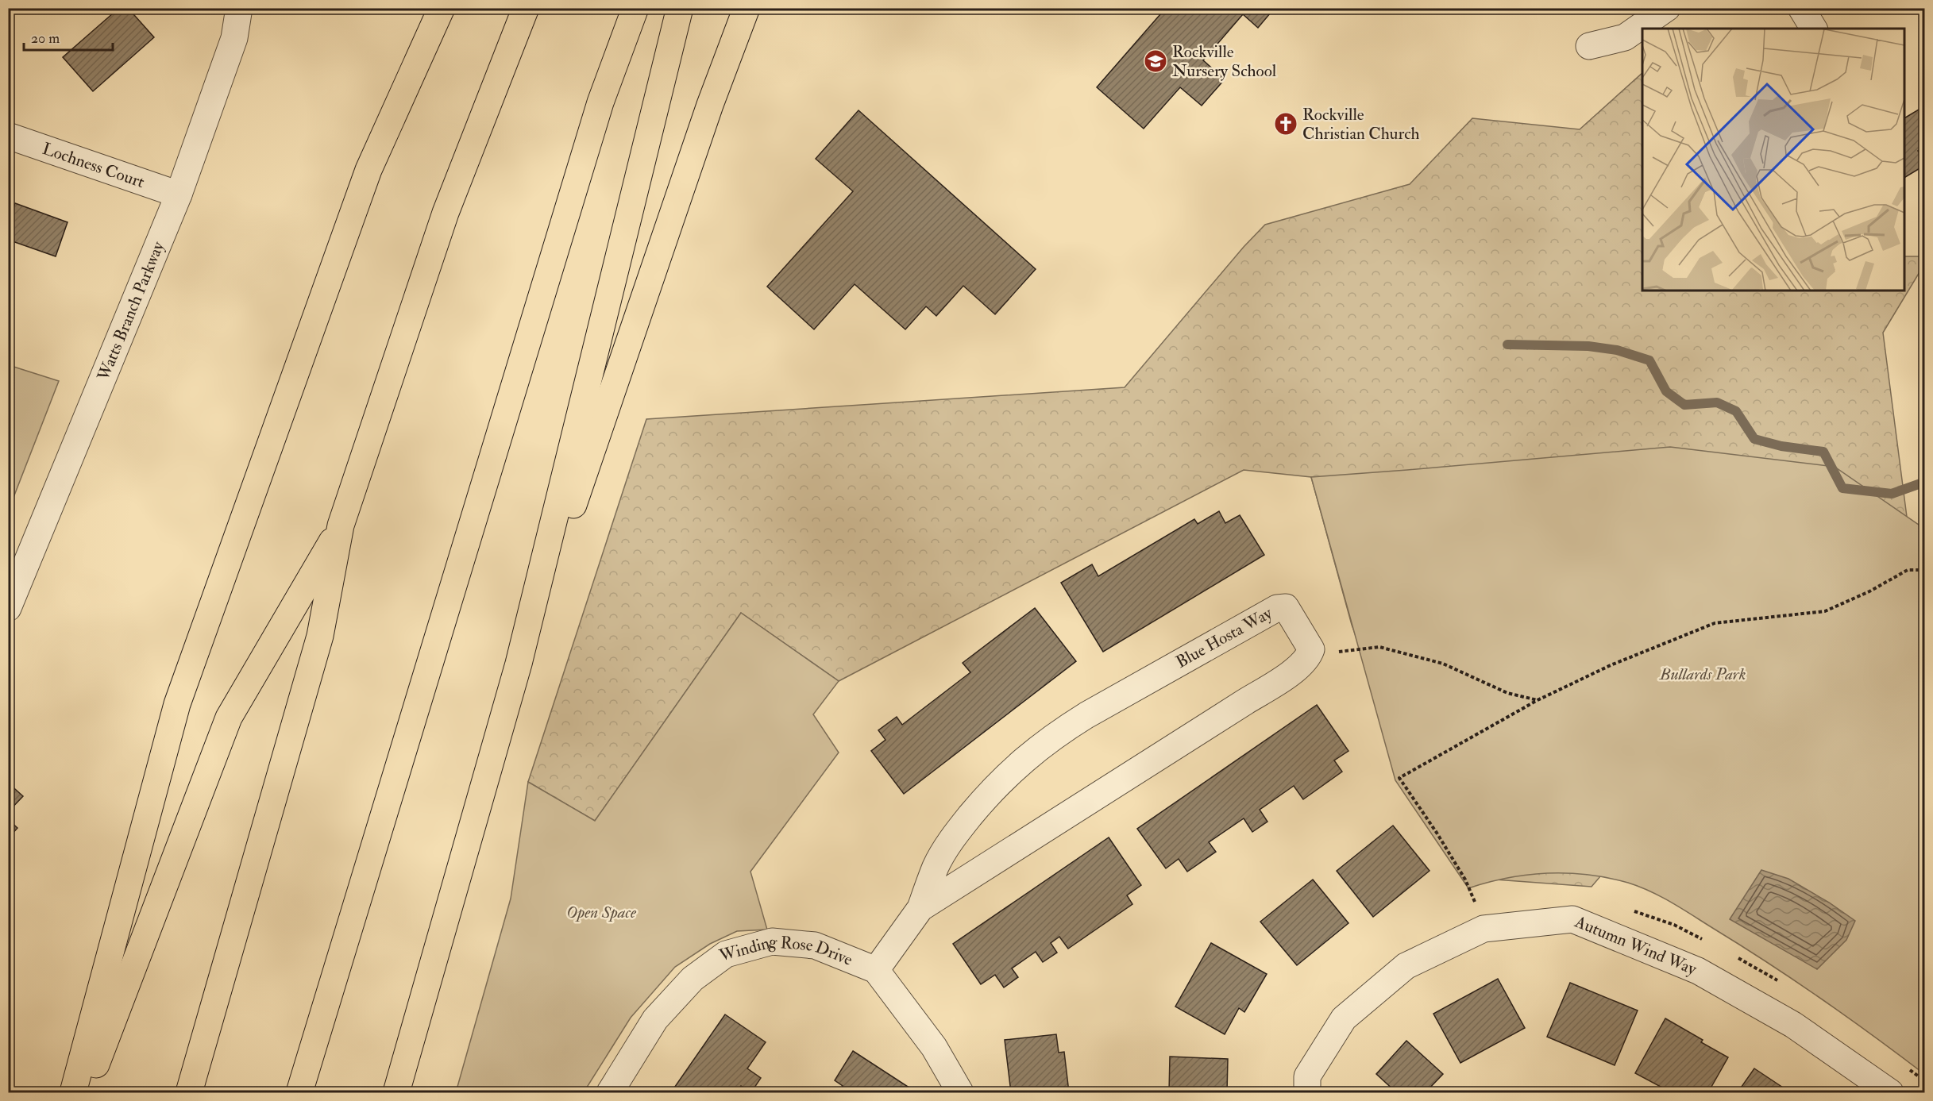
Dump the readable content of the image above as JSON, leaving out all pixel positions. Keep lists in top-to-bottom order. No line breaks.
{"streets":{"street":["Lochness Court","Watts Branch Parkway","Blue Hosta Way","Autumn Wind Way","Winding Rose Drive"]},"crossings":[["Lochness Court","Watts Branch Parkway"],["Blue Hosta Way","Winding Rose Drive"]],"parks":["Bullards Park","Open Space"],"places":{"school or university":["Rockville Nursery School"],"church":["Rockville Christian Church"]},"scale_bar":"20 m"}
